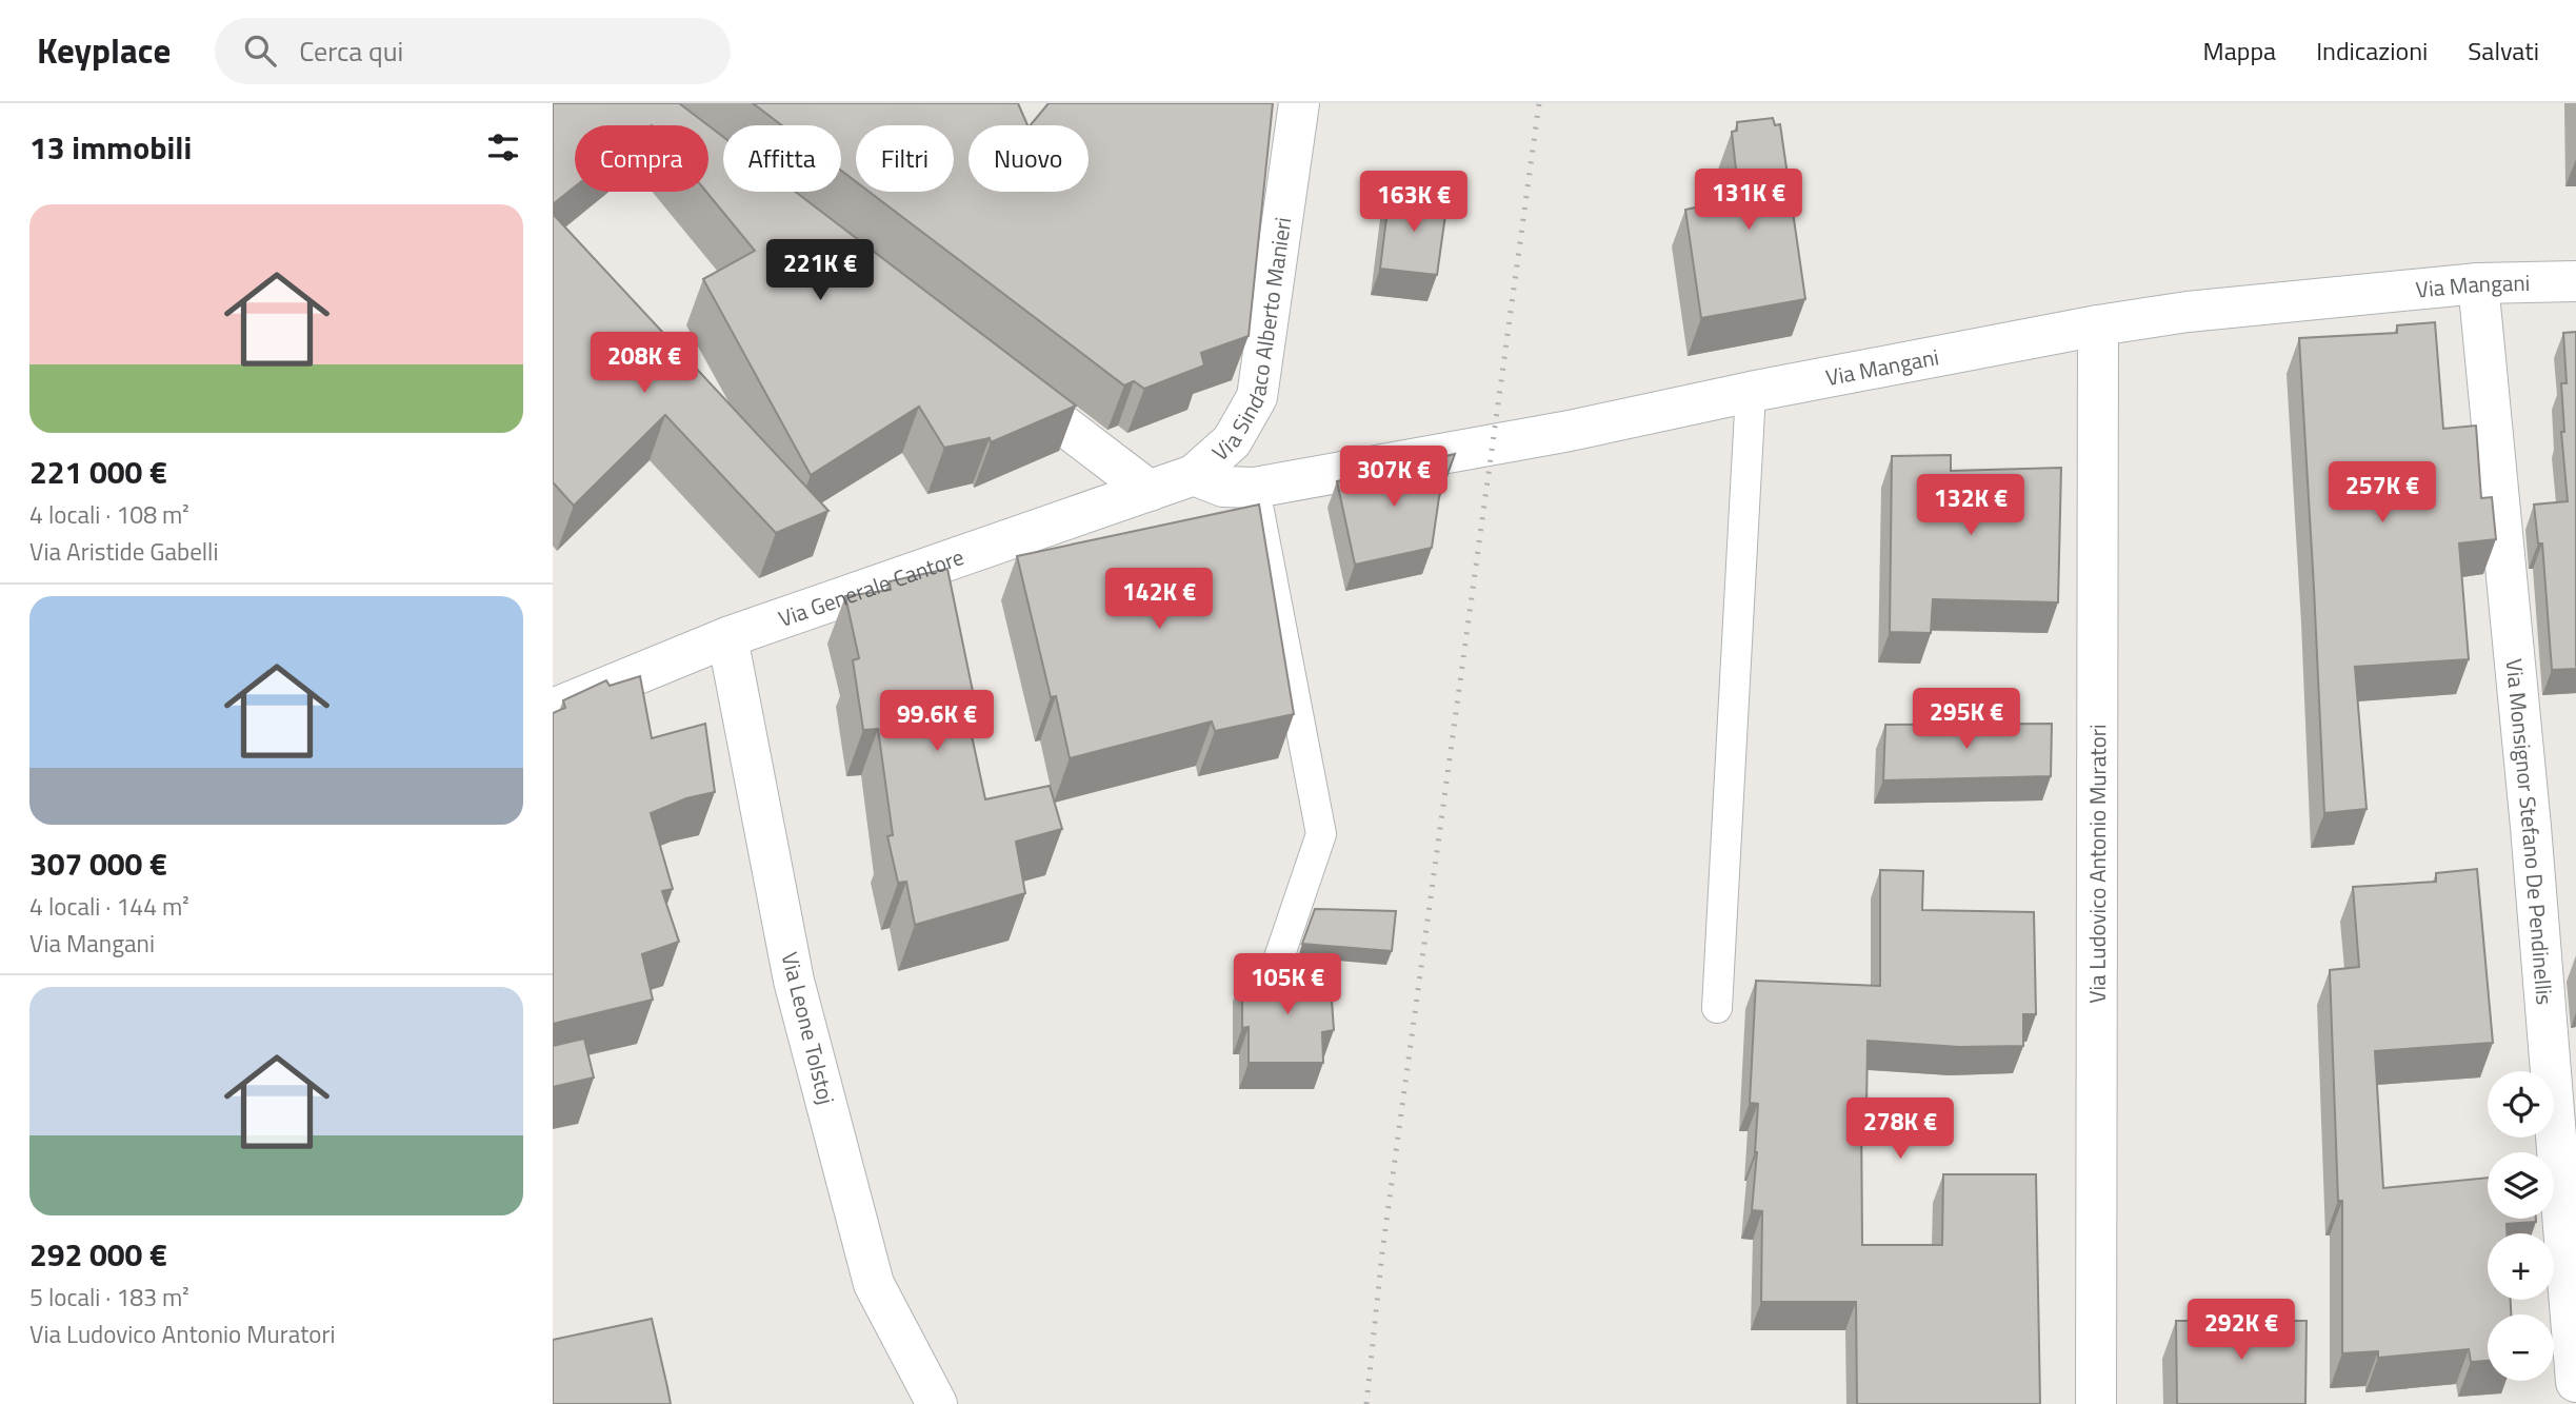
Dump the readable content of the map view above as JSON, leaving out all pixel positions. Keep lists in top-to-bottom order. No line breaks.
{"streets":{"street":["Via Mangani","Via Sindaco Alberto Manieri","Via Generale Cantore","Via Monsignor Stefano De Pendinellis","Via Ludovico Antonio Muratori","Via Leone Tolstoj"]},"crossings":[["Via Mangani","Via Sindaco Alberto Manieri"],["Via Mangani","Via Generale Cantore"],["Via Mangani","Via Monsignor Stefano De Pendinellis"],["Via Mangani","Via Ludovico Antonio Muratori"],["Via Sindaco Alberto Manieri","Via Generale Cantore"],["Via Generale Cantore","Via Leone Tolstoj"]],"page":{"header":"Keyplace","search":"Cerca qui","nav":["Mappa","Indicazioni","Salvati"],"heading":"13 immobili","chip":["Compra","Affitta","Filtri","Nuovo"],"price":["131K €","163K €","221K €","208K €","307K €","257K €","132K €","142K €","295K €","99.6K €","105K €","278K €","292K €"],"list":[{"name":"221 000 €","note":"4 locali · 108 m² · Via Aristide Gabelli"},{"name":"307 000 €","note":"4 locali · 144 m² · Via Mangani"},{"name":"292 000 €","note":"5 locali · 183 m² · Via Ludovico Antonio Muratori"}],"map_buttons":["+","−"]}}
